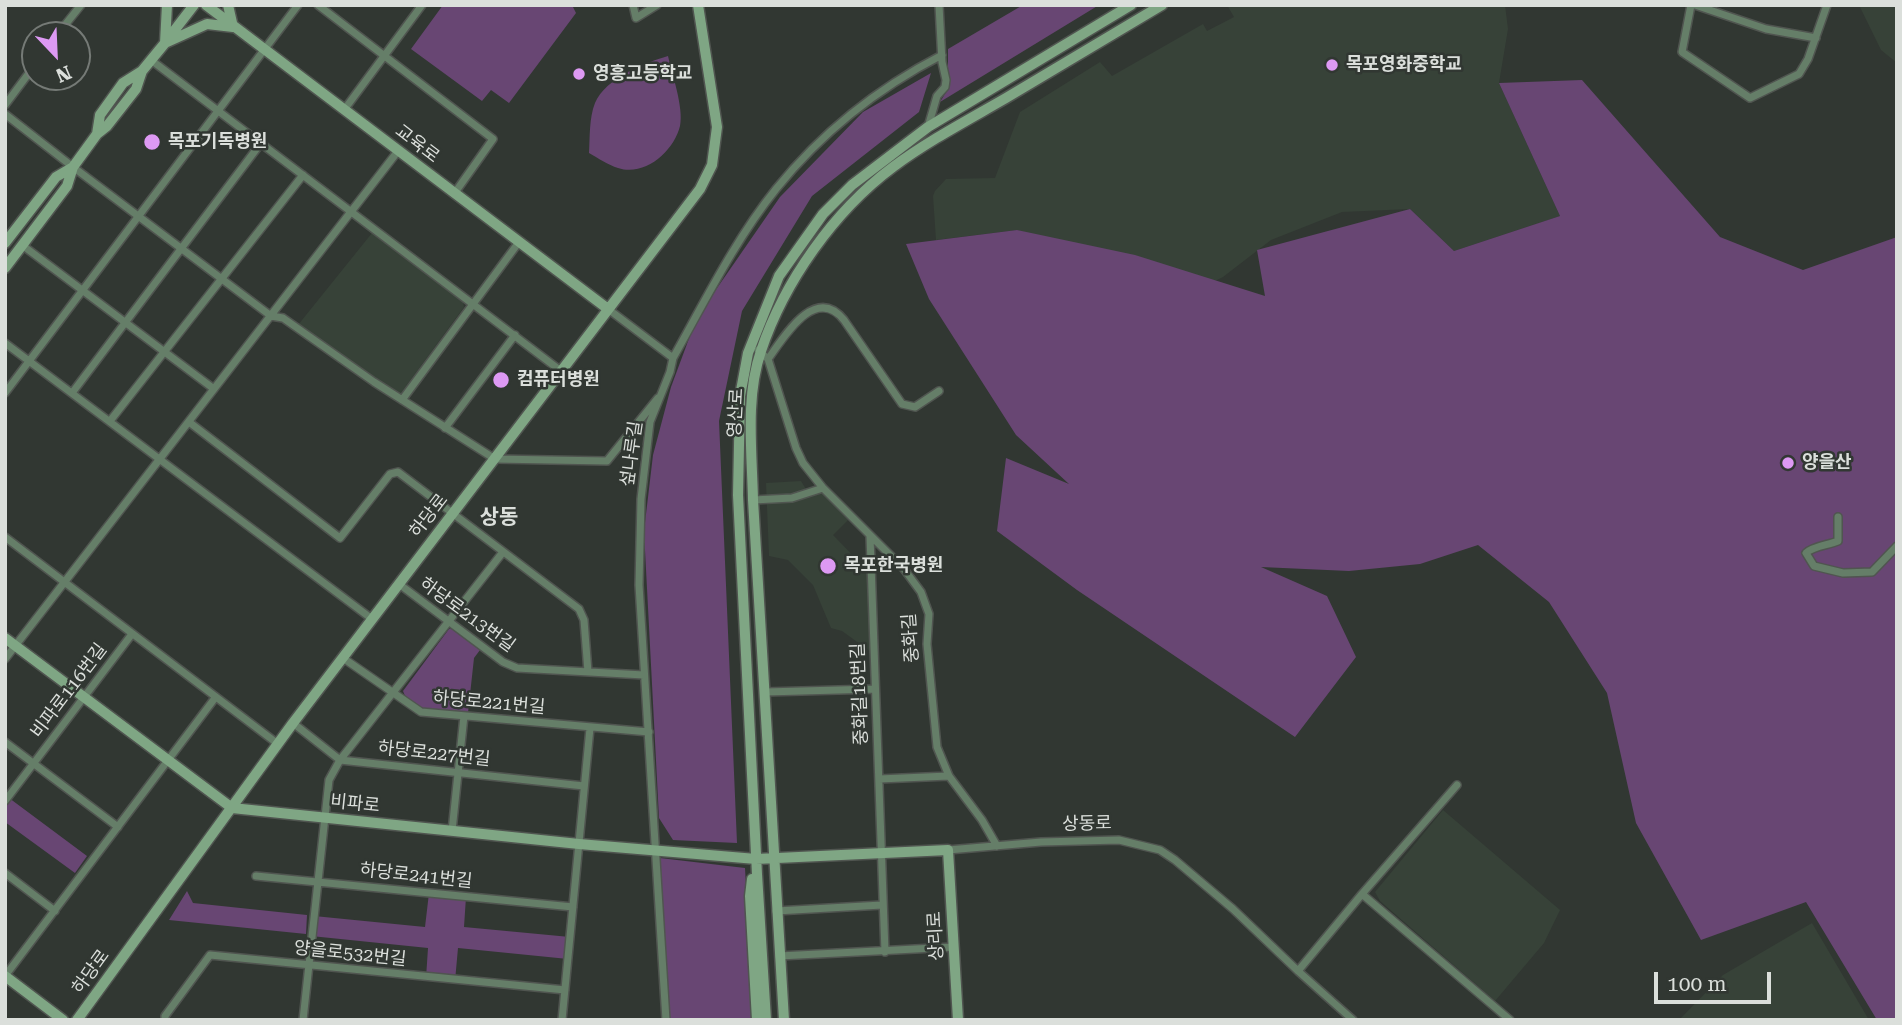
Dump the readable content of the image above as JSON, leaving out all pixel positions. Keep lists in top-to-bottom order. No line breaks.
{"streets":{"street":["교육로","영산로","섶나루길","하당로","하당로213번길","중화길","비파로116번길","중화길18번길","하당로221번길","하당로227번길","비파로","상동로","하당로241번길","상리로","양을로532번길"]},"crossings":[["교육로","하당로"],["영산로","중화길"],["영산로","비파로"],["영산로","상동로"],["섶나루길","하당로213번길"],["섶나루길","하당로221번길"],["섶나루길","비파로"],["하당로","하당로213번길"],["하당로","하당로221번길"],["하당로","비파로"],["중화길","중화길18번길"],["중화길","상동로"],["중화길18번길","상동로"],["비파로","상동로"],["상동로","상리로"]],"districts":["상동"],"places":["목포영화중학교","영흥고등학교","목포기독병원","컴퓨터병원","양을산","목포한국병원"],"scale_bar":"100 m","north":"bottom right"}
